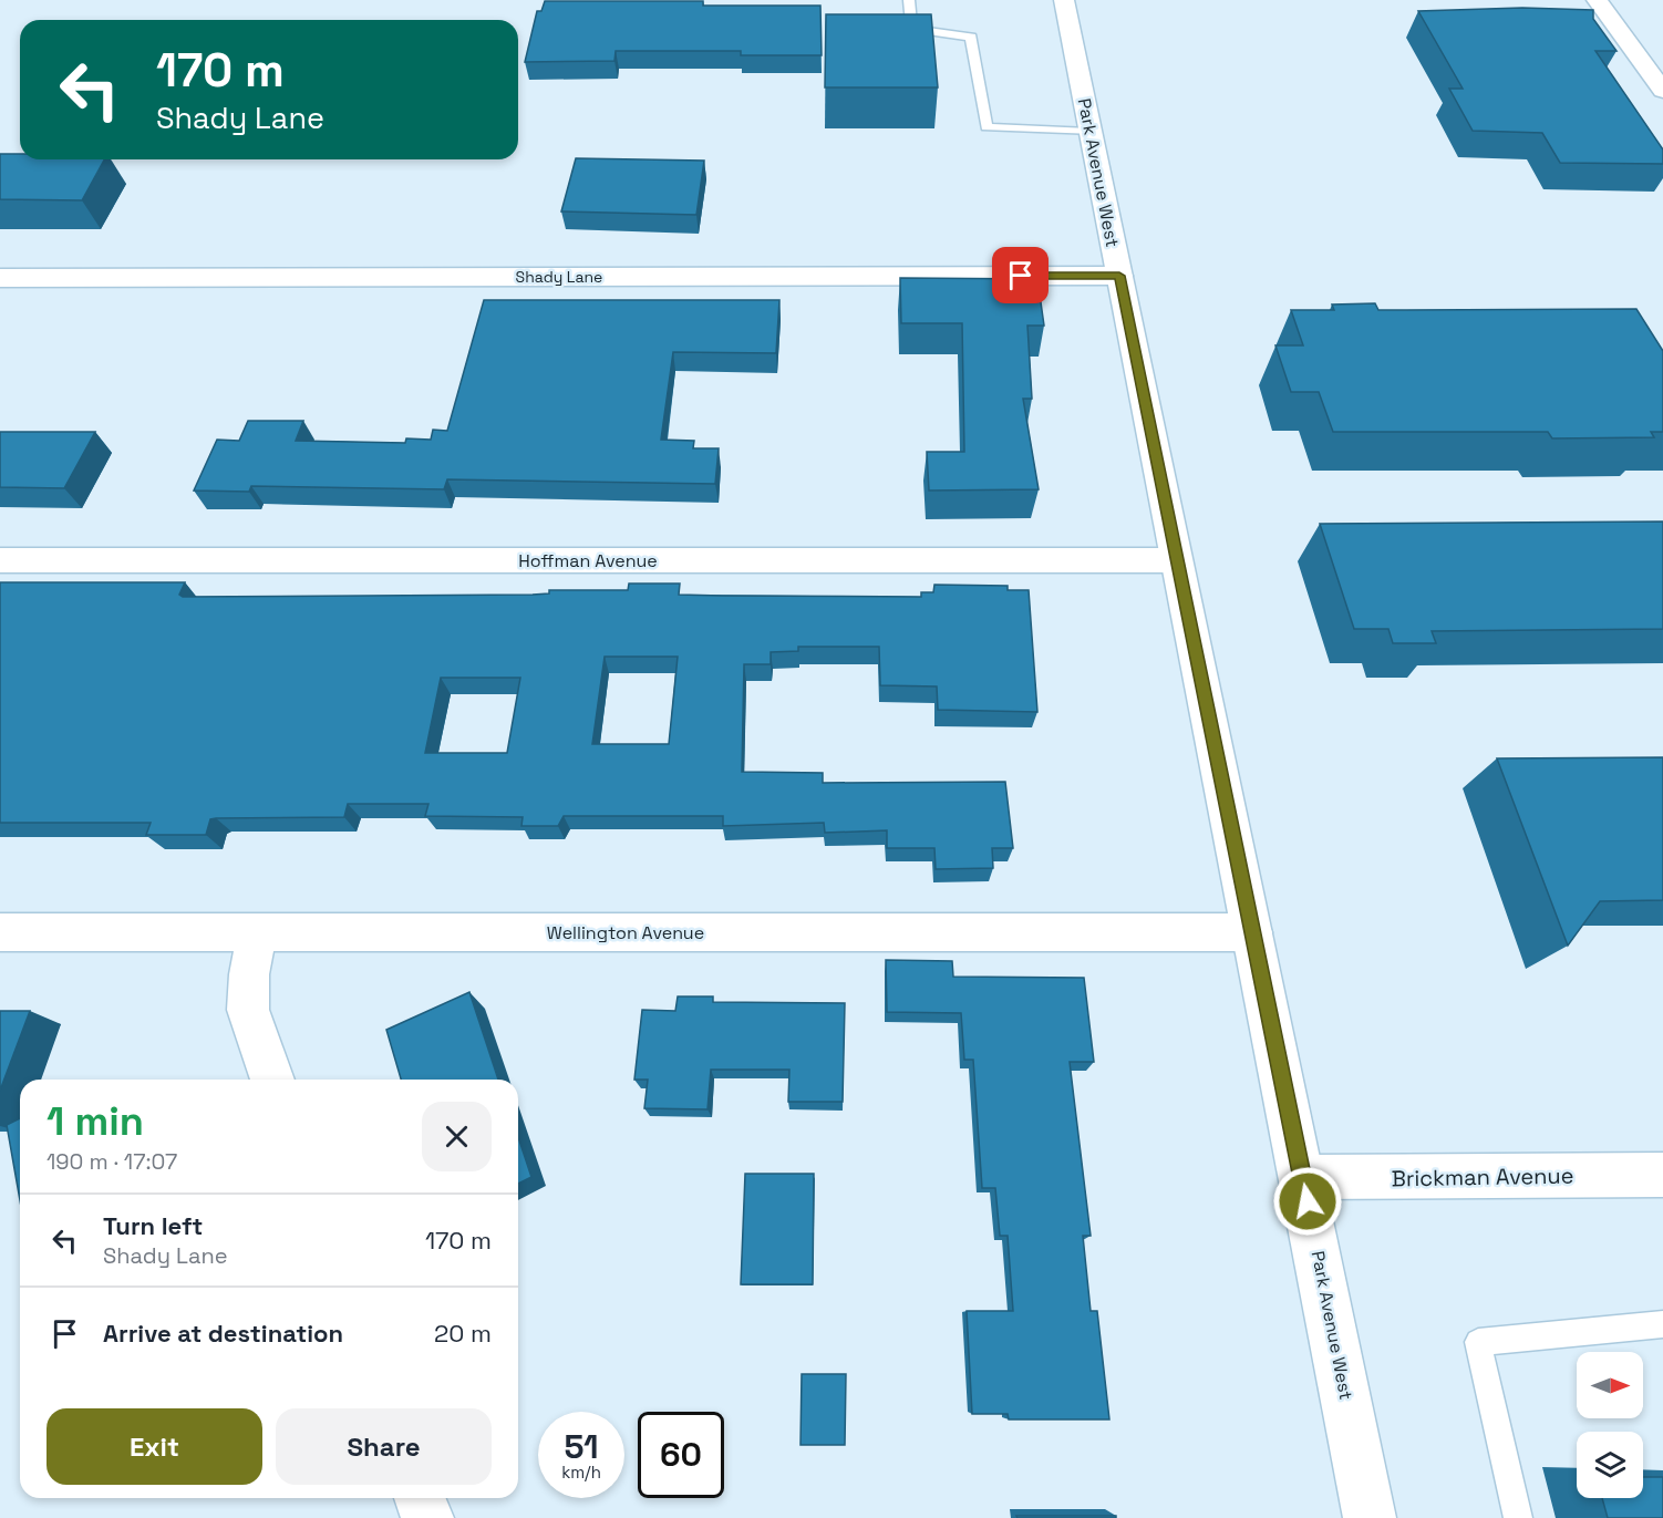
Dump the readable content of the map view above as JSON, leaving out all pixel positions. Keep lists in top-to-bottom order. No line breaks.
{"streets":{"street":["Park Avenue West","Shady Lane","Hoffman Avenue","Wellington Avenue","Brickman Avenue"]},"crossings":[["Park Avenue West","Shady Lane"],["Park Avenue West","Hoffman Avenue"],["Park Avenue West","Wellington Avenue"],["Park Avenue West","Brickman Avenue"]],"north":"right","page":{"turn":["170 m","Shady Lane"],"heading":["1 min","190 m · 17:07"],"list":[{"name":"Turn left","note":"Shady Lane","value":"170 m"},{"name":"Arrive at destination","value":"20 m"}],"buttons":["Exit","Share"],"speed":"51 km/h","limit":"60"}}
